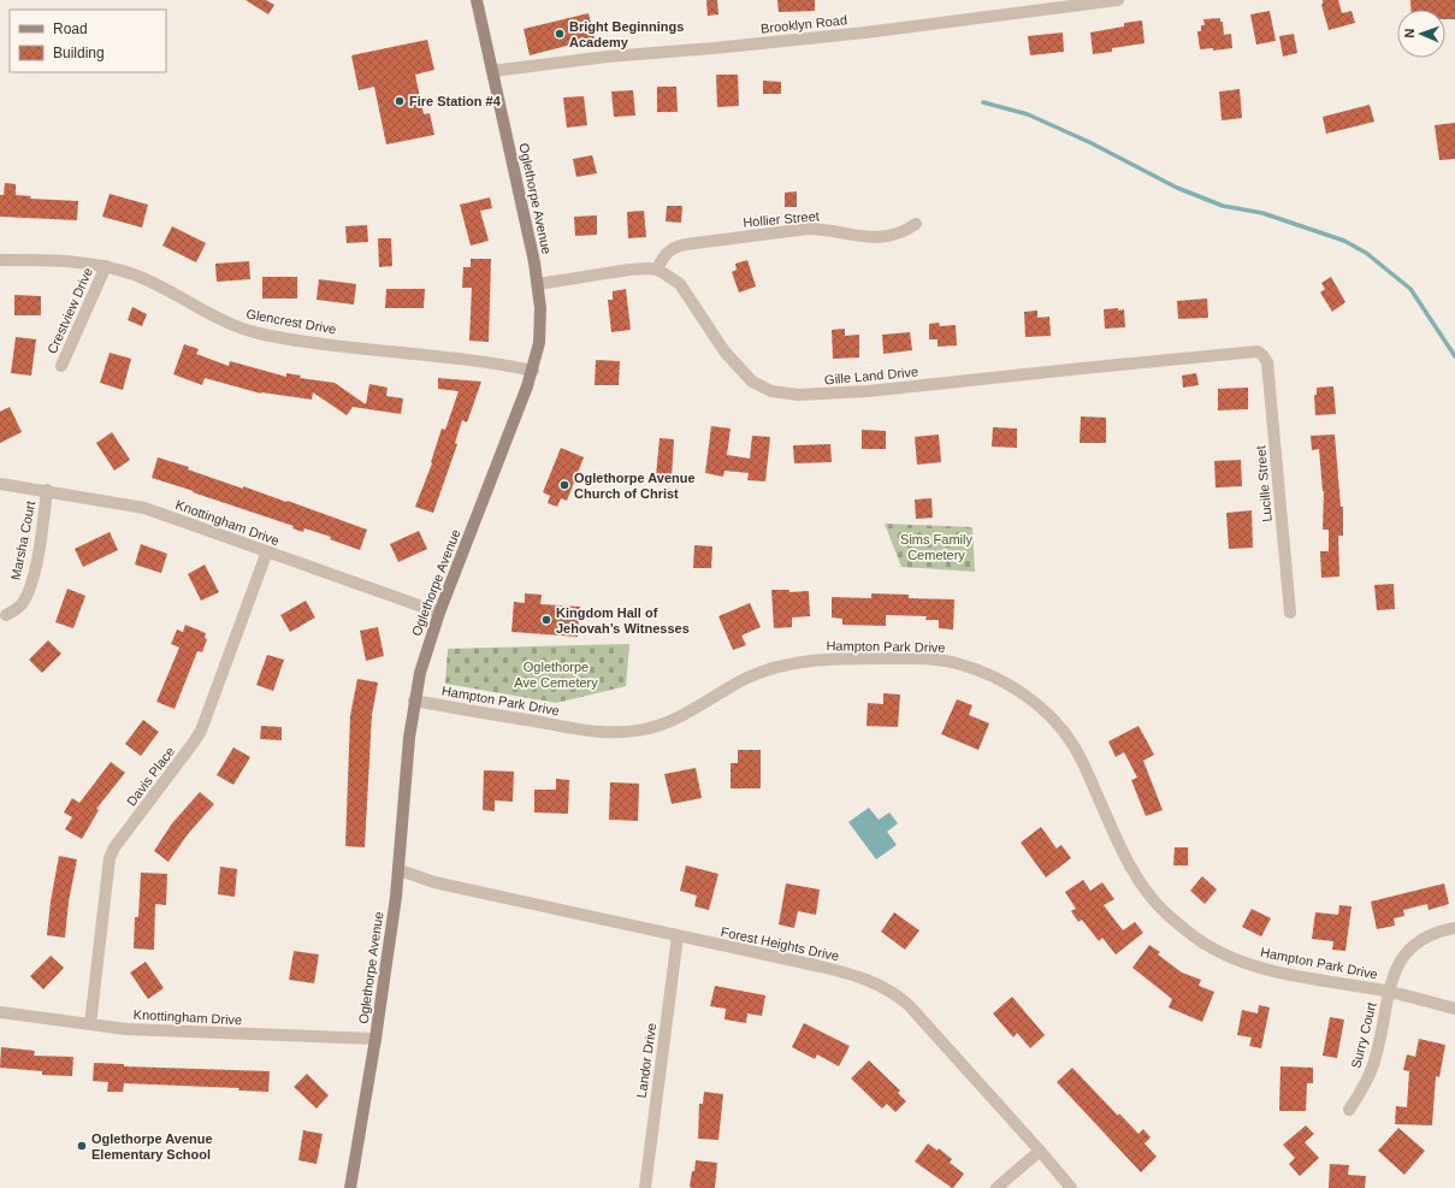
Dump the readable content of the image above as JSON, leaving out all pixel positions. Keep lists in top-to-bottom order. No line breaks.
{"streets":{"main road":["Oglethorpe Avenue"],"street":["Brooklyn Road","Hollier Street","Crestview Drive","Glencrest Drive","Gille Land Drive","Lucille Street","Knottingham Drive","Marsha Court","Hampton Park Drive","Davis Place","Forest Heights Drive","Surry Court","Landor Drive"]},"crossings":[["Brooklyn Road","Oglethorpe Avenue"],["Oglethorpe Avenue","Glencrest Drive"],["Oglethorpe Avenue","Knottingham Drive"],["Oglethorpe Avenue","Hampton Park Drive"],["Oglethorpe Avenue","Forest Heights Drive"],["Hollier Street","Gille Land Drive"],["Crestview Drive","Glencrest Drive"],["Gille Land Drive","Lucille Street"],["Knottingham Drive","Marsha Court"],["Knottingham Drive","Davis Place"],["Hampton Park Drive","Surry Court"],["Forest Heights Drive","Landor Drive"]],"parks":["Sims Family Cemetery","Oglethorpe Ave Cemetery"],"places":["Bright Beginnings Academy","Fire Station #4","Oglethorpe Avenue Church of Christ","Kingdom Hall of Jehovah’s Witnesses","Oglethorpe Avenue Elementary School"],"legend":["Road","Building"],"north":"left"}
